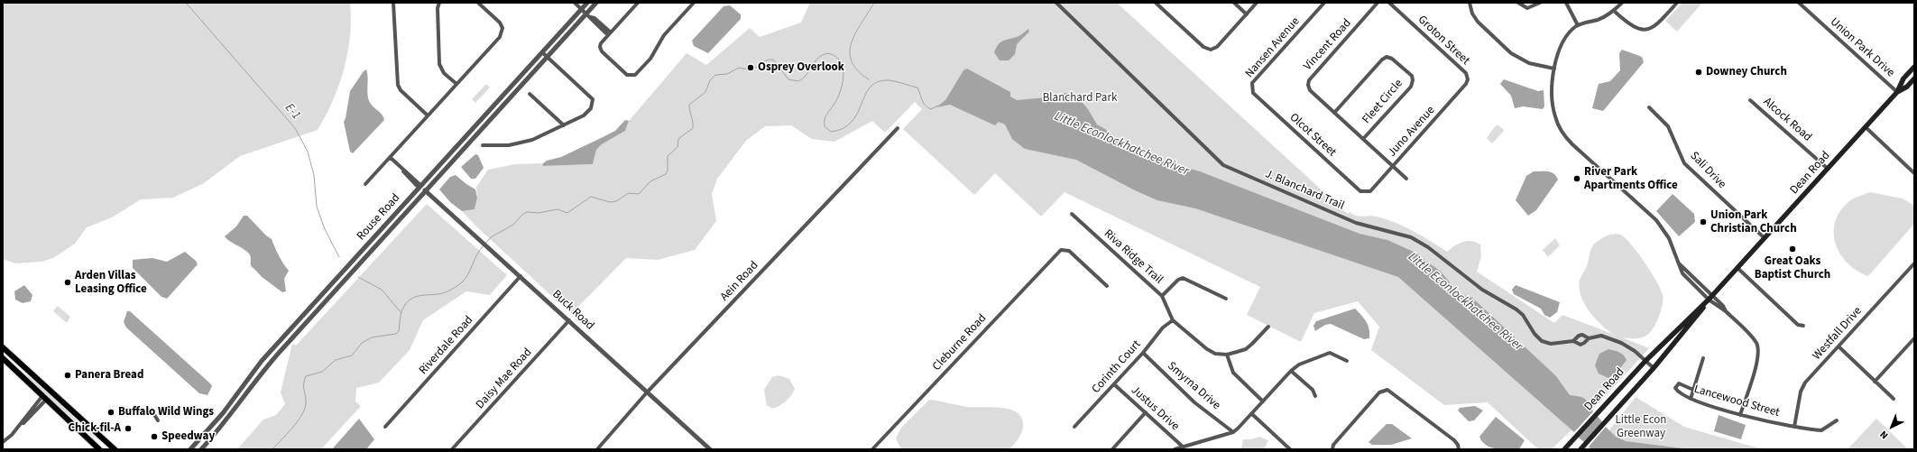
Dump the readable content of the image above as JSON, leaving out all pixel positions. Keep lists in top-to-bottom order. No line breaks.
{"streets":{"main road":["Dean Road"],"street":["Groton Street","Vincent Road","Nansen Avenue","Union Park Drive","Fleet Circle","Alcock Road","Juno Avenue","Olcot Street","Sali Drive","J. Blanchard Trail","Rouse Road","Riva Ridge Trail","Aein Road","Buck Road","Westfall Drive","Cleburne Road","Riverdale Road","Corinth Court","Daisy Mae Road","Smyrna Drive","Lancewood Street","Justus Drive"]},"crossings":[["Groton Street","Juno Avenue"],["Vincent Road","Fleet Circle"],["Nansen Avenue","Olcot Street"],["Union Park Drive","Dean Road"],["Alcock Road","Dean Road"],["Juno Avenue","Olcot Street"],["Sali Drive","Dean Road"],["Dean Road","J. Blanchard Trail"],["Rouse Road","Buck Road"],["Riva Ridge Trail","Corinth Court"],["Aein Road","Buck Road"],["Buck Road","Riverdale Road"],["Buck Road","Daisy Mae Road"],["Westfall Drive","Lancewood Street"],["Corinth Court","Smyrna Drive"],["Corinth Court","Justus Drive"]],"water":["E-1","Little Econlockhatchee River"],"parks":["Blanchard Park","Little Econ Greenway"],"places":["Osprey Overlook","Downey Church","River Park Apartments Office","Union Park Christian Church","Great Oaks Baptist Church","Arden Villas Leasing Office","Panera Bread","Buffalo Wild Wings","Chick-fil-A","Speedway"],"north":"bottom left"}
